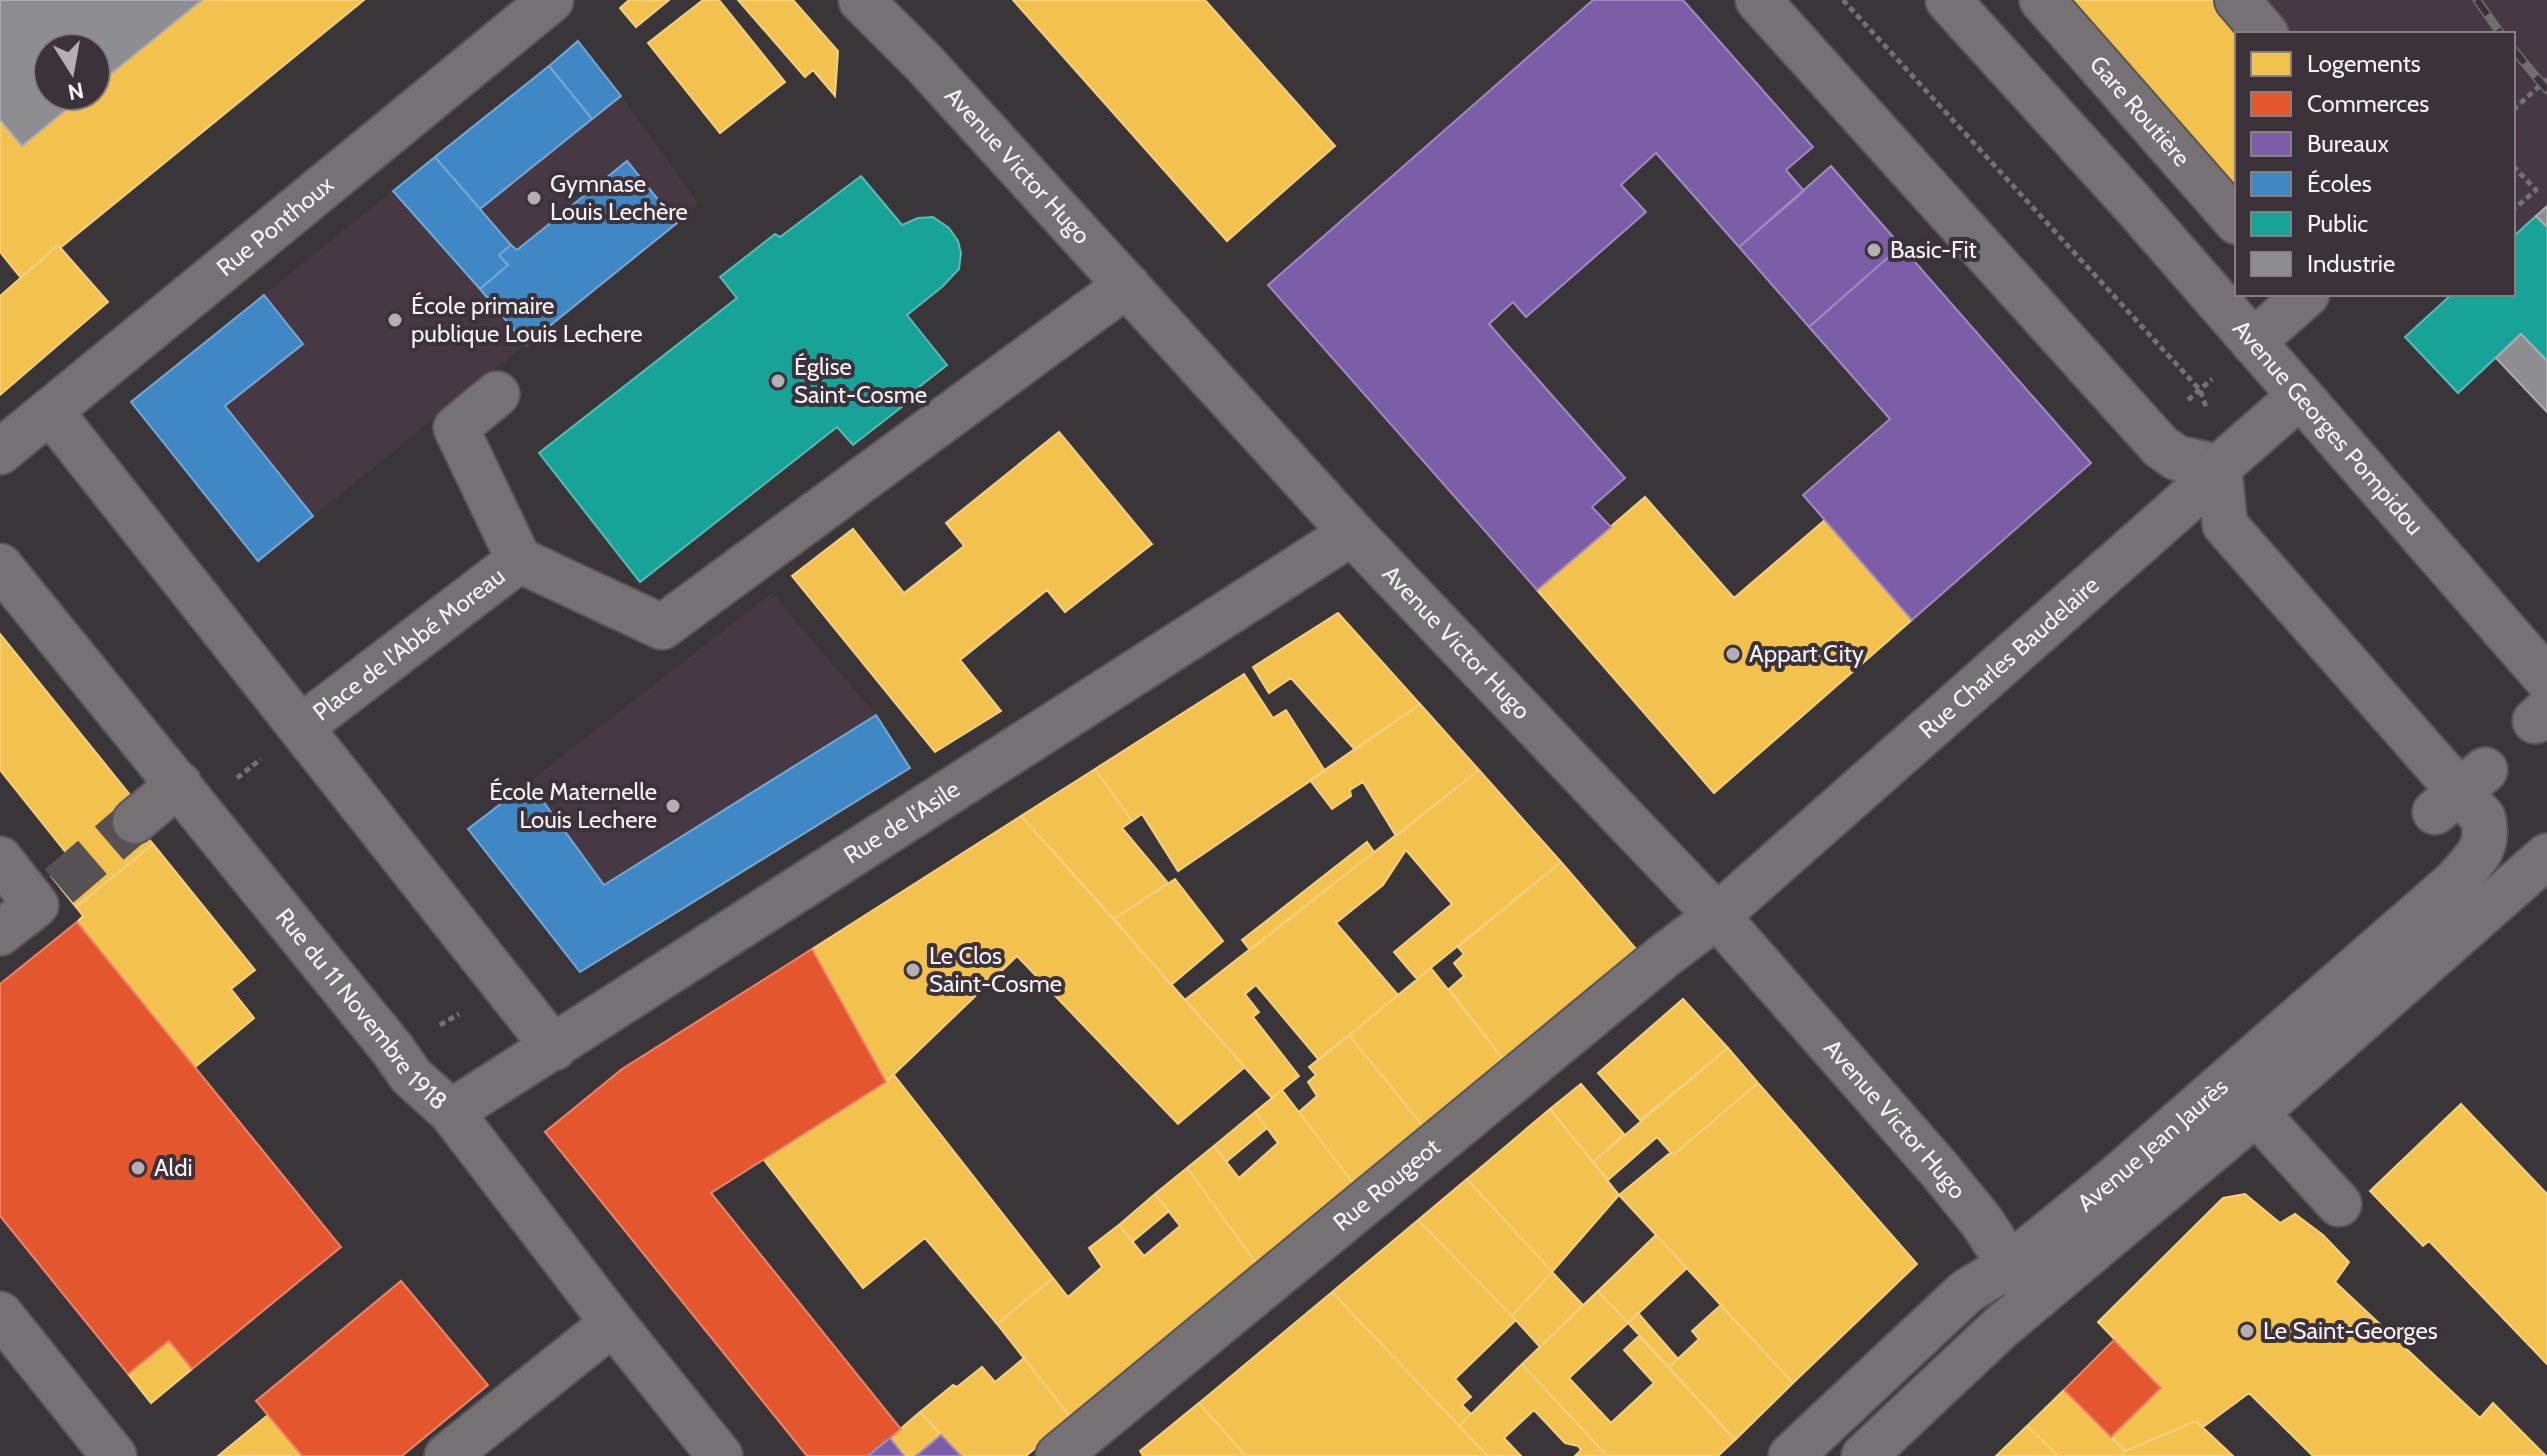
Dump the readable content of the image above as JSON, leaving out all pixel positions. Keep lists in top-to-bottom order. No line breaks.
{"streets":{"street":["Gare Routière","Avenue Victor Hugo","Rue Ponthoux","Avenue Georges Pompidou","Place de l'Abbé Moreau","Rue Charles Baudelaire","Rue de l'Asile","Rue du 11 Novembre 1918","Avenue Jean Jaurès","Rue Rougeot"]},"crossings":[["Avenue Victor Hugo","Place de l'Abbé Moreau"],["Avenue Victor Hugo","Rue Charles Baudelaire"],["Avenue Victor Hugo","Rue de l'Asile"],["Avenue Victor Hugo","Avenue Jean Jaurès"],["Avenue Victor Hugo","Rue Rougeot"],["Avenue Georges Pompidou","Rue Charles Baudelaire"],["Rue Charles Baudelaire","Avenue Jean Jaurès"],["Rue Charles Baudelaire","Rue Rougeot"],["Rue de l'Asile","Rue du 11 Novembre 1918"]],"places":["Gymnase Louis Lechère","Basic-Fit","École primaire publique Louis Lechere","Église Saint-Cosme","Appart City","École Maternelle Louis Lechere","Le Clos Saint-Cosme","Aldi","Le Saint-Georges"],"legend":["Logements","Commerces","Bureaux","Écoles","Public","Industrie"],"north":"bottom"}
